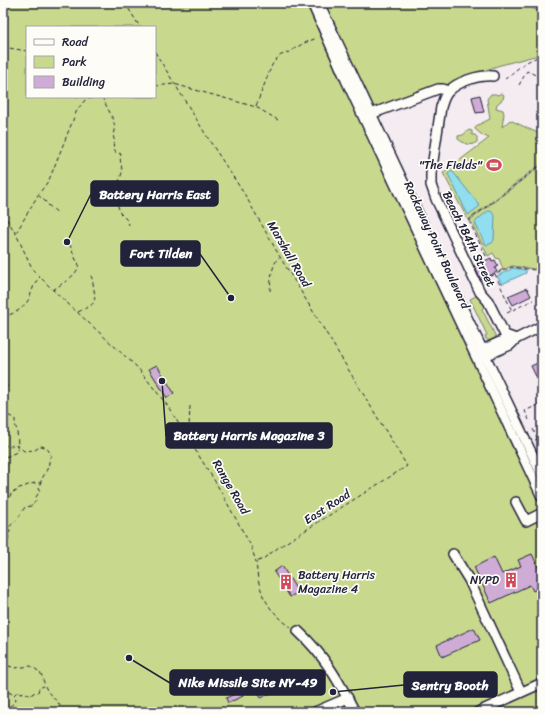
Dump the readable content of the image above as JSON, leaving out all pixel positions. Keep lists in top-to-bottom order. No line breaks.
{"streets":{"street":["Beach 184th Street","Rockaway Point Boulevard"],"path":["Marshall Road","Range Road","East Road"]},"crossings":[["Marshall Road","East Road"],["Range Road","East Road"]],"places":{"sports":["\"The Fields\""],"other":["Battery Harris East","Fort Tilden","Battery Harris Magazine 3","Nike Missile Site NY-49","Sentry Booth"],"building":["NYPD","Battery Harris Magazine 4"]},"legend":["Road","Park","Building"]}
